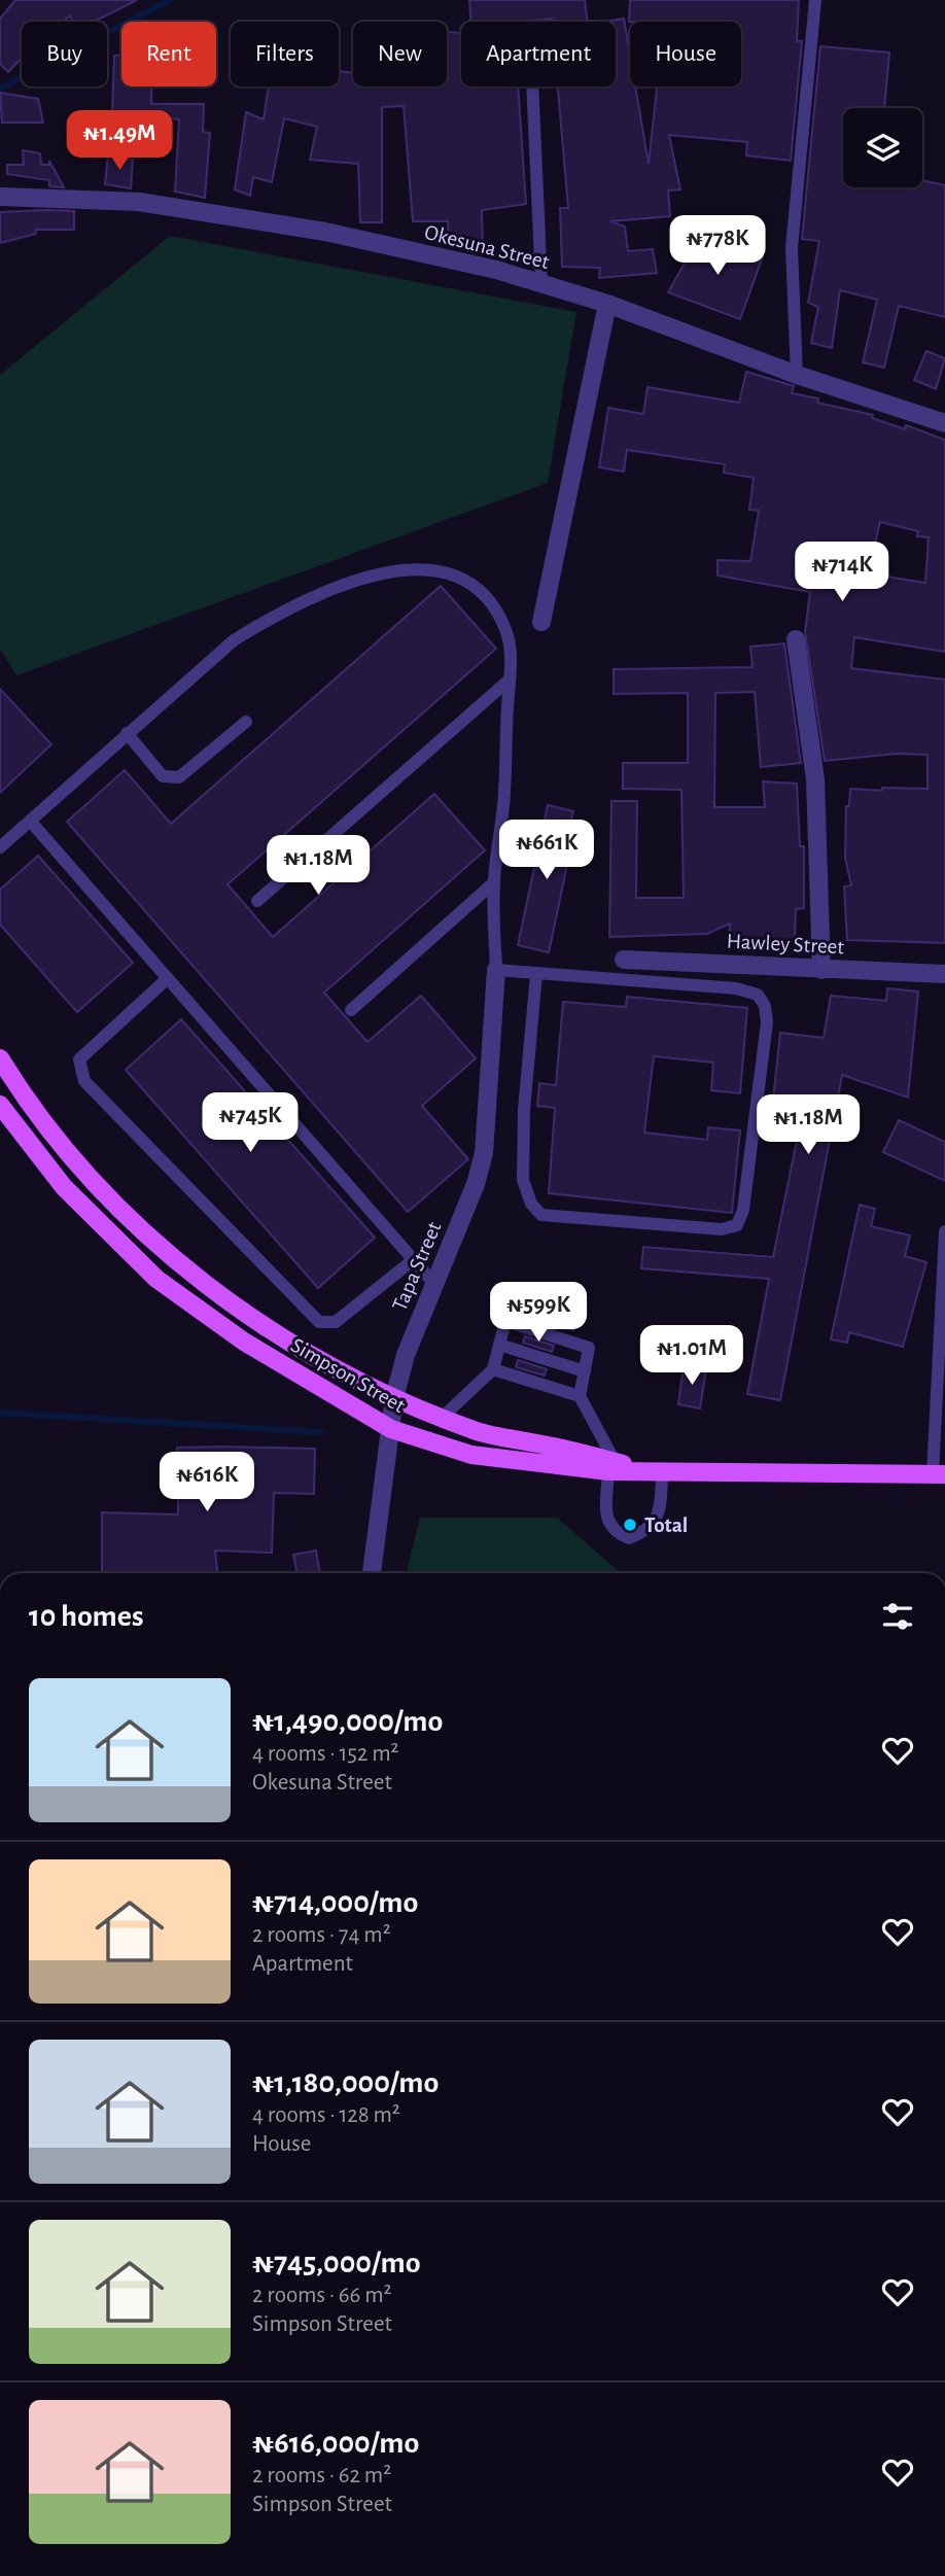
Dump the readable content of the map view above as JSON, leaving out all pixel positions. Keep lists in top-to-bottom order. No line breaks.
{"streets":{"main road":["Simpson Street"],"street":["Okesuna Street","Hawley Street","Tapa Street"]},"crossings":[["Tapa Street","Simpson Street"]],"places":["Total"],"page":{"chip":["Buy","Rent","Filters","New","Apartment","House"],"price":["₦1.49M","₦778K","₦714K","₦661K","₦1.18M","₦745K","₦1.18M","₦599K","₦1.01M","₦616K"],"heading":"10 homes","list":[{"name":"₦1,490,000/mo","note":"4 rooms · 152 m² · Okesuna Street"},{"name":"₦714,000/mo","note":"2 rooms · 74 m² · Apartment"},{"name":"₦1,180,000/mo","note":"4 rooms · 128 m² · House"},{"name":"₦745,000/mo","note":"2 rooms · 66 m² · Simpson Street"},{"name":"₦616,000/mo","note":"2 rooms · 62 m² · Simpson Street"}]}}
